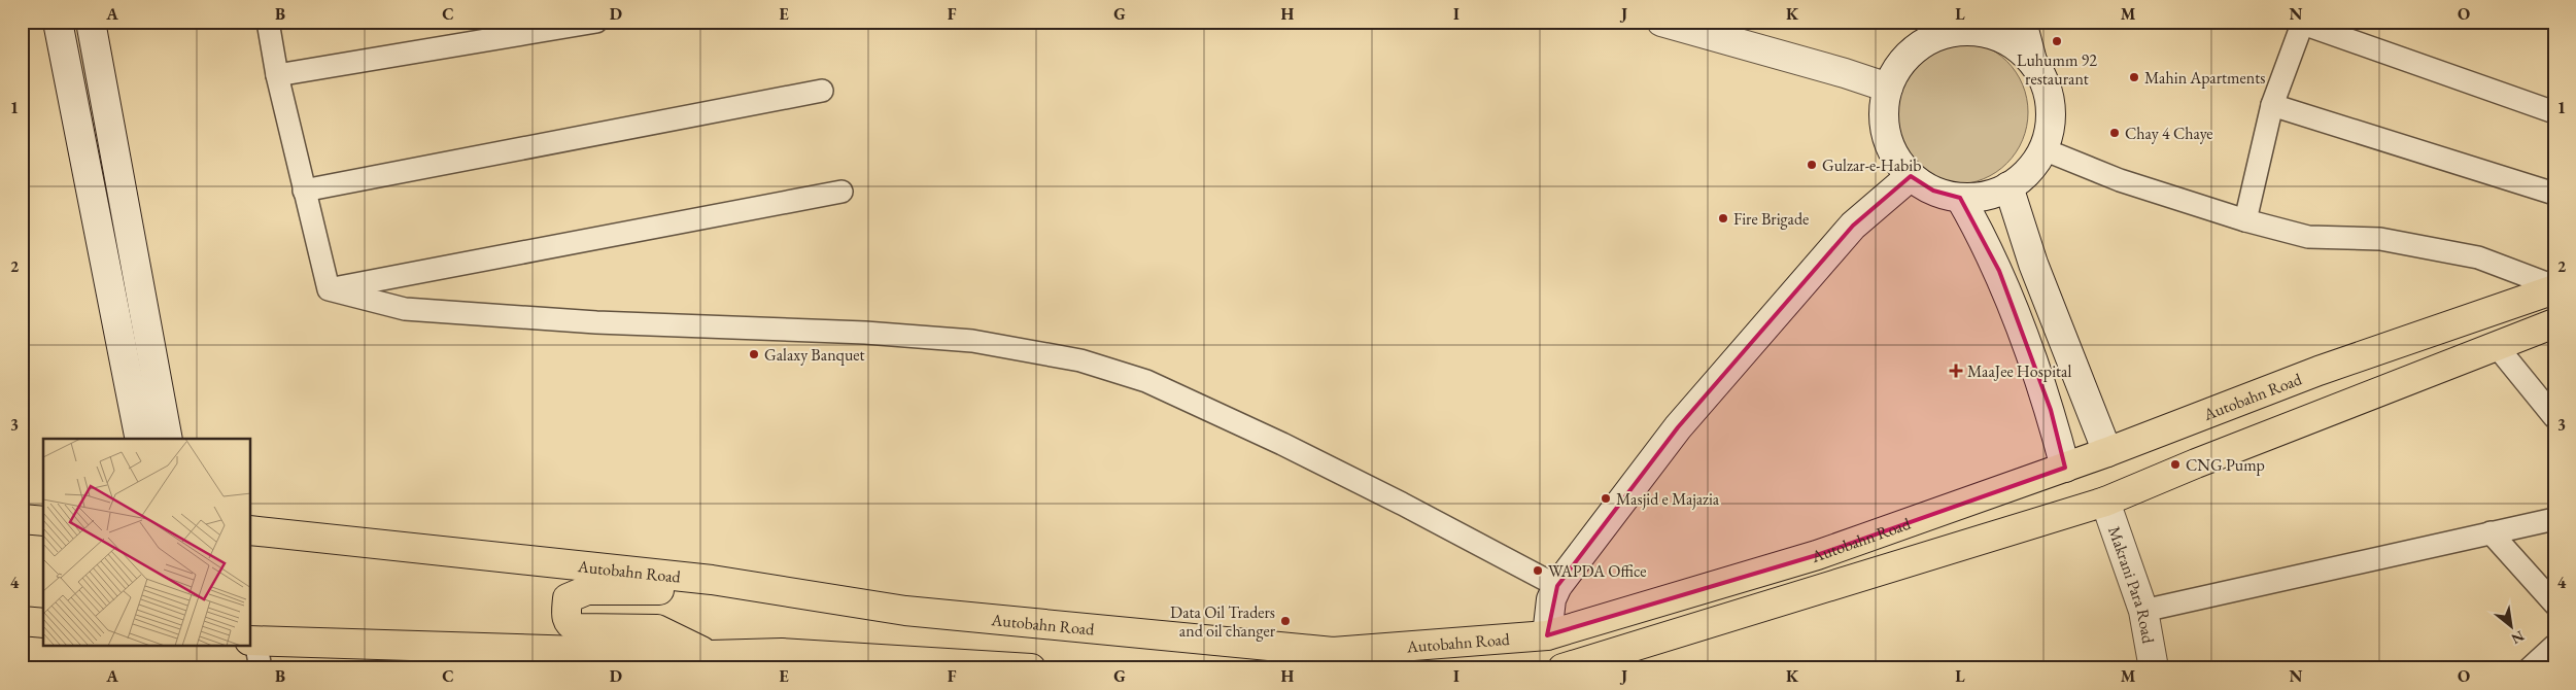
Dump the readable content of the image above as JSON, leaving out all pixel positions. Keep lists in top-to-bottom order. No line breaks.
{"streets":{"highway":["Autobahn Road"],"main road":["Makrani Para Road"]},"places":{"other":["Luhumm 92 restaurant","Mahin Apartments","Chay 4 Chaye","Gulzar-e-Habib","Fire Brigade","Galaxy Banquet","CNG Pump","Masjid e Majazia","WAPDA Office","Data Oil Traders and oil changer"],"health":["MaaJee Hospital"]},"north":"bottom right","grid":{"columns":["A","B","C","D","E","F","G","H","I","J","K","L","M","N","O"],"rows":["1","2","3","4"]}}
